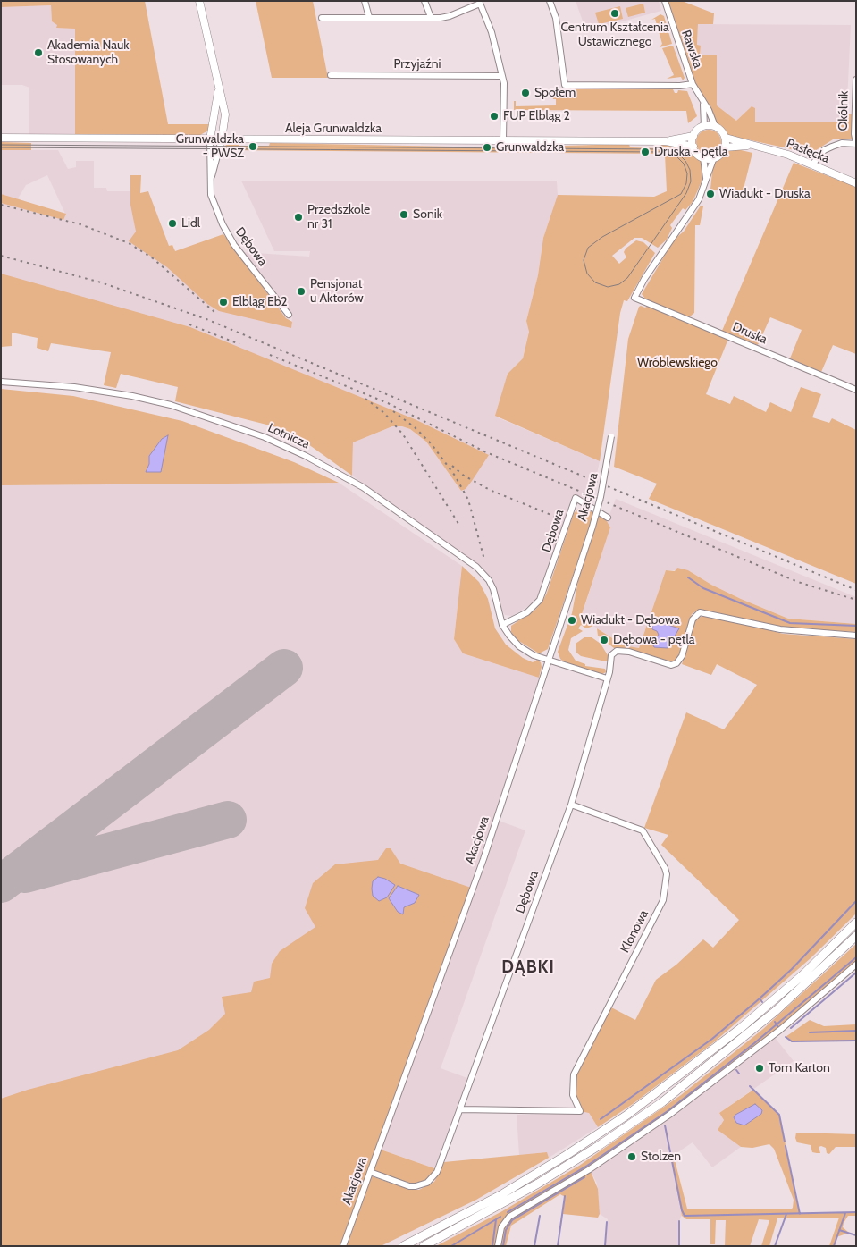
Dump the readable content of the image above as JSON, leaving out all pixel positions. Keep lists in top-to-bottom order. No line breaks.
{"streets":{"main road":["Aleja Grunwaldzka","Pasłęcka"],"street":["Rawska","Przyjaźni","Okólnik","Dębowa","Druska","Lotnicza","Akacjowa","Klonowa"]},"crossings":[["Rawska","Aleja Grunwaldzka"],["Rawska","Pasłęcka"],["Aleja Grunwaldzka","Pasłęcka"],["Aleja Grunwaldzka","Dębowa"],["Dębowa","Lotnicza"],["Dębowa","Akacjowa"],["Dębowa","Klonowa"]],"districts":["DĄBKI"],"parks":["Wróblewskiego"],"places":["Centrum Kształcenia Ustawicznego","Akademia Nauk Stosowanych","Społem","FUP Elbląg 2","Grunwaldzka - PWSZ","Grunwaldzka","Druska - pętla","Wiadukt - Druska","Sonik","Przedszkole nr 31","Lidl","Pensjonat u Aktorów","Elbląg Eb2","Wiadukt - Dębowa","Dębowa - pętla","Tom Karton","Stolzen"]}
